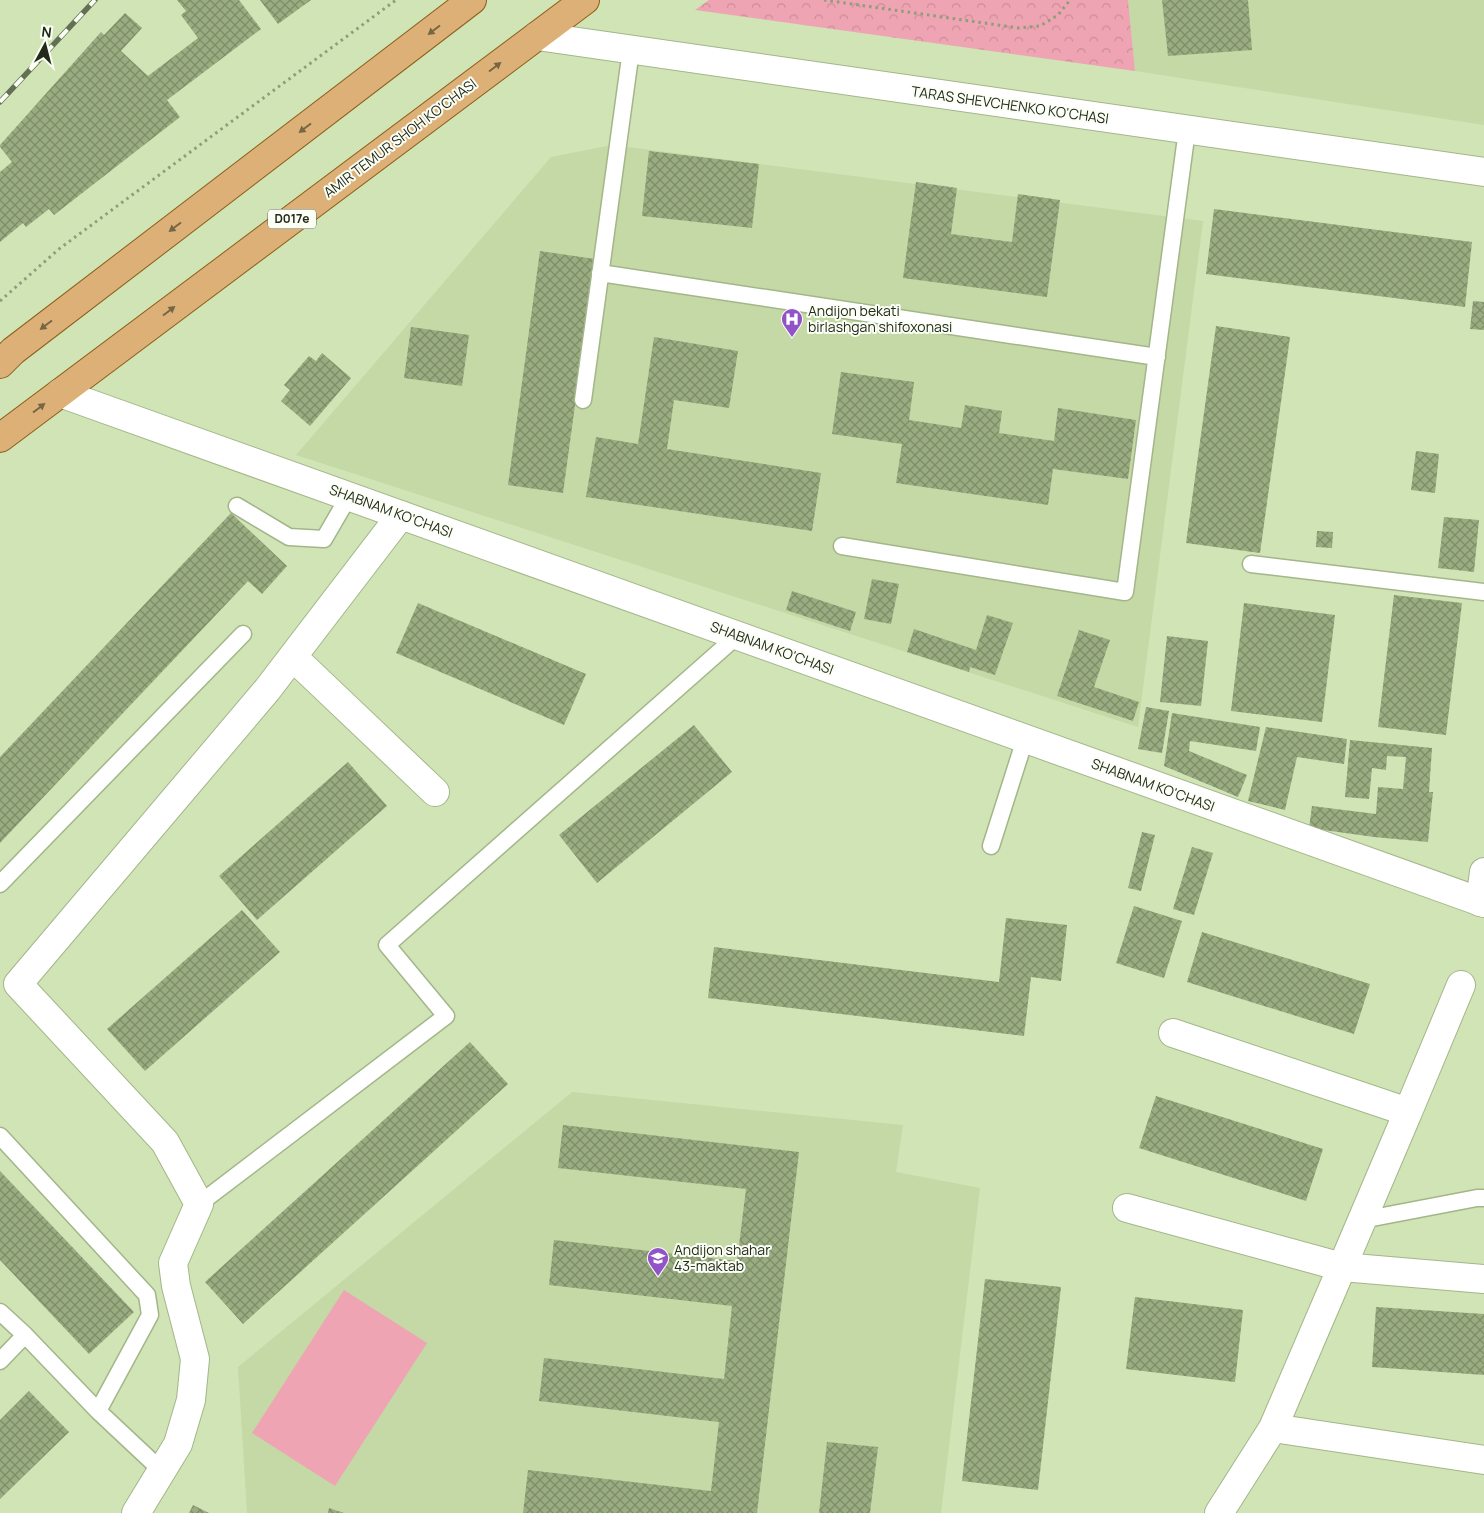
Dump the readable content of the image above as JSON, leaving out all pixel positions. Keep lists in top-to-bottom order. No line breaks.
{"streets":{"main road":["AMIR TEMUR SHOH KO'CHASI","D017e"],"street":["TARAS SHEVCHENKO KO'CHASI","SHABNAM KO'CHASI"]},"crossings":[["TARAS SHEVCHENKO KO'CHASI","AMIR TEMUR SHOH KO'CHASI"],["AMIR TEMUR SHOH KO'CHASI","SHABNAM KO'CHASI"]],"places":{"hospital":["Аndijon bekati birlashgan shifoxonasi"],"school or university":["Andijon shahar 43-maktab"]},"north":"top"}
